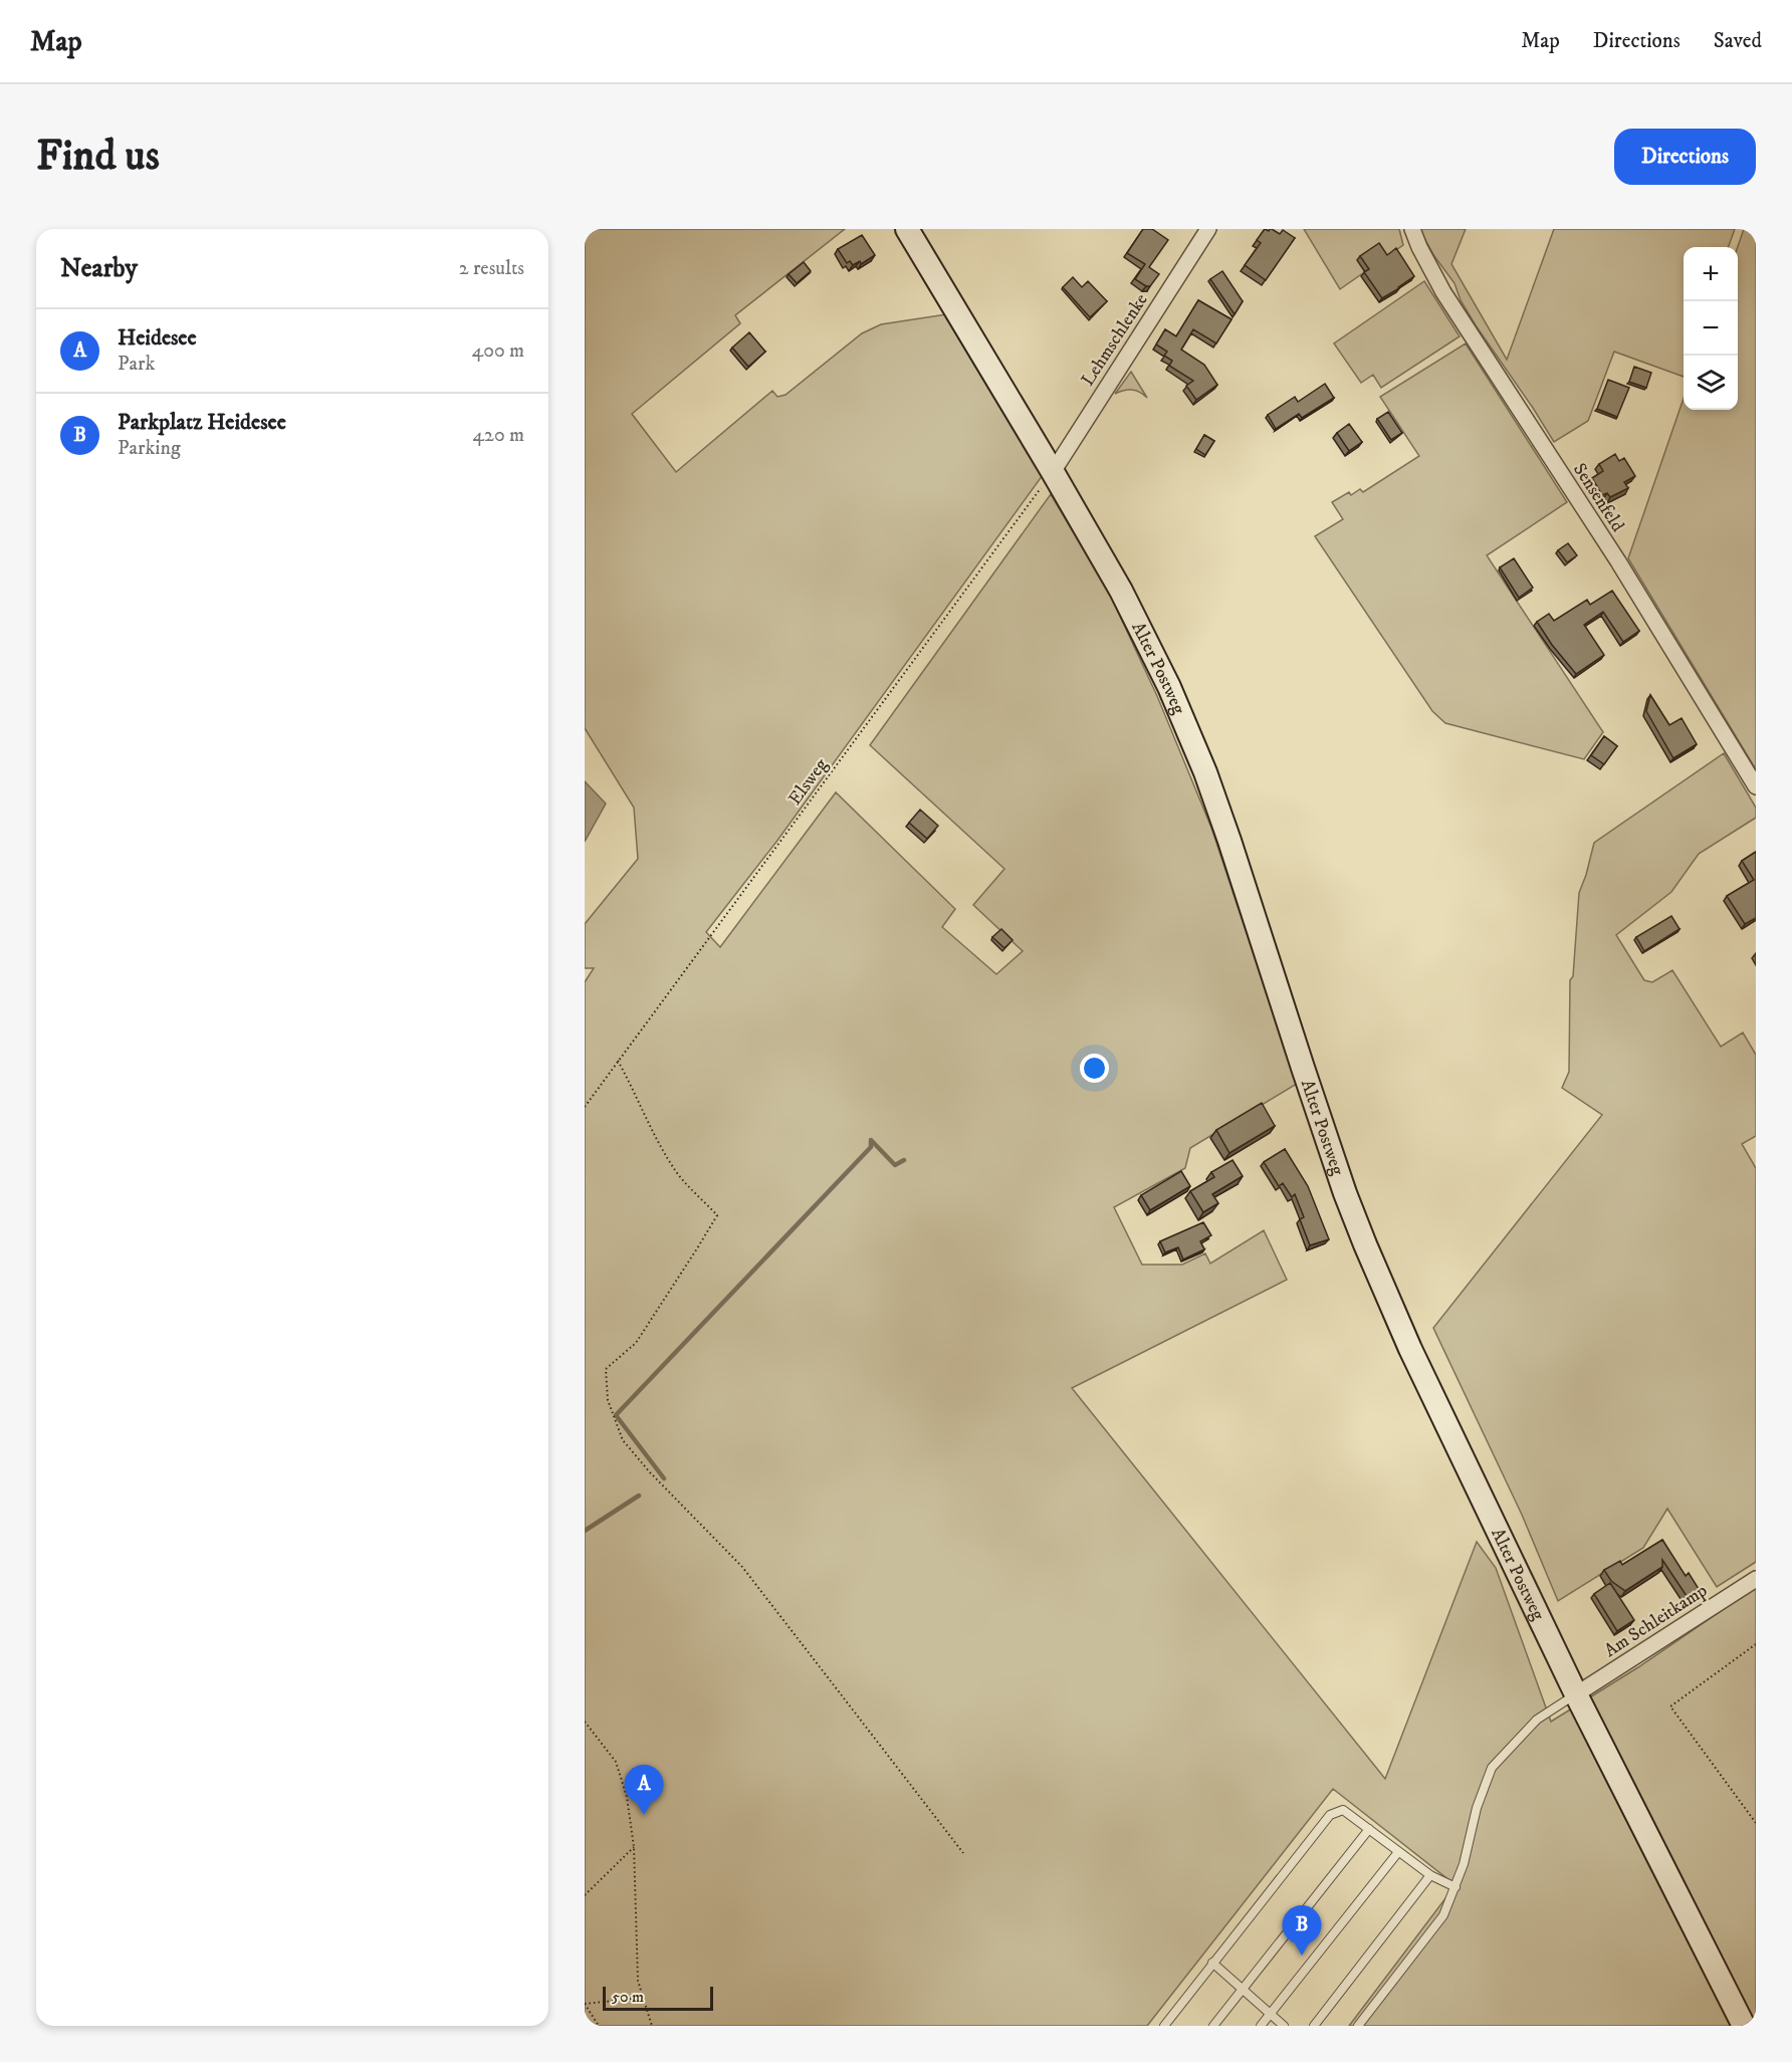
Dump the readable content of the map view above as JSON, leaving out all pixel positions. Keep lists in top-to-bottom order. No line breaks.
{"streets":{"main road":["Alter Postweg"],"street":["Lehmschlenke","Sensenfeld","Am Schleitkamp"],"path":["Elsweg"]},"crossings":[["Lehmschlenke","Alter Postweg"],["Lehmschlenke","Elsweg"],["Alter Postweg","Elsweg"],["Alter Postweg","Am Schleitkamp"]],"scale_bar":"50 m","page":{"header":"Map","nav":["Map","Directions","Saved"],"buttons":"Directions","title":"Find us","heading":["Nearby","2 results"],"map_buttons":["+","−"],"list":[{"mark":"A","name":"Heidesee","note":"Park","value":"400 m"},{"mark":"B","name":"Parkplatz Heidesee","note":"Parking","value":"420 m"}],"pins":["A","B"],"scale":"50 m"}}
